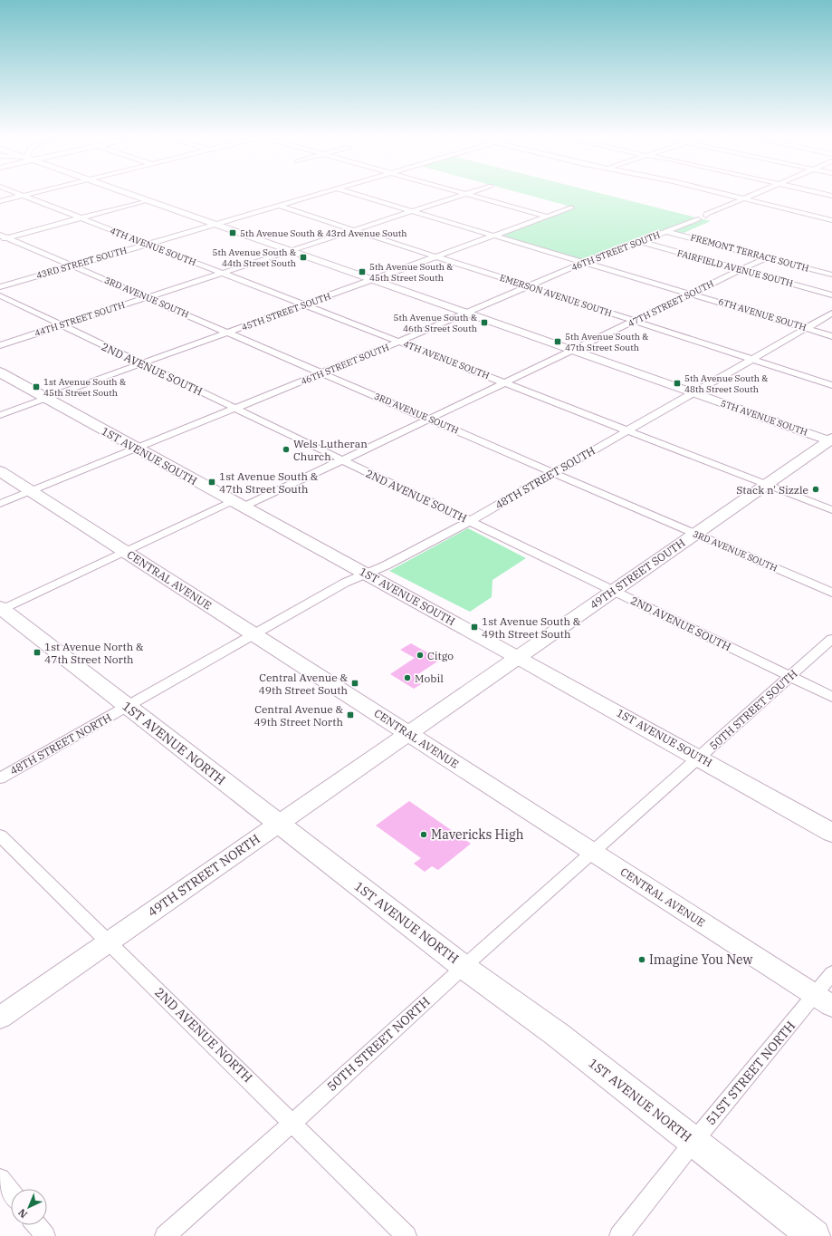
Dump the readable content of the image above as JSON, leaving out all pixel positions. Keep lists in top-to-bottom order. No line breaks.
{"streets":{"main road":["1ST AVENUE SOUTH","49TH STREET SOUTH","CENTRAL AVENUE","1ST AVENUE NORTH","49TH STREET NORTH"],"street":["4TH AVENUE SOUTH","46TH STREET SOUTH","FREMONT TERRACE SOUTH","43RD STREET SOUTH","FAIRFIELD AVENUE SOUTH","EMERSON AVENUE SOUTH","3RD AVENUE SOUTH","47TH STREET SOUTH","45TH STREET SOUTH","6TH AVENUE SOUTH","44TH STREET SOUTH","2ND AVENUE SOUTH","5TH AVENUE SOUTH","48TH STREET SOUTH","50TH STREET SOUTH","48TH STREET NORTH","2ND AVENUE NORTH","50TH STREET NORTH","51ST STREET NORTH"]},"crossings":[["4TH AVENUE SOUTH","46TH STREET SOUTH"],["4TH AVENUE SOUTH","43RD STREET SOUTH"],["4TH AVENUE SOUTH","47TH STREET SOUTH"],["4TH AVENUE SOUTH","45TH STREET SOUTH"],["4TH AVENUE SOUTH","44TH STREET SOUTH"],["4TH AVENUE SOUTH","48TH STREET SOUTH"],["4TH AVENUE SOUTH","49TH STREET SOUTH"],["46TH STREET SOUTH","FREMONT TERRACE SOUTH"],["46TH STREET SOUTH","FAIRFIELD AVENUE SOUTH"],["46TH STREET SOUTH","EMERSON AVENUE SOUTH"],["46TH STREET SOUTH","3RD AVENUE SOUTH"],["46TH STREET SOUTH","6TH AVENUE SOUTH"],["46TH STREET SOUTH","2ND AVENUE SOUTH"],["46TH STREET SOUTH","5TH AVENUE SOUTH"],["46TH STREET SOUTH","1ST AVENUE SOUTH"],["46TH STREET SOUTH","CENTRAL AVENUE"],["FREMONT TERRACE SOUTH","47TH STREET SOUTH"],["43RD STREET SOUTH","EMERSON AVENUE SOUTH"],["43RD STREET SOUTH","3RD AVENUE SOUTH"],["43RD STREET SOUTH","5TH AVENUE SOUTH"],["FAIRFIELD AVENUE SOUTH","47TH STREET SOUTH"],["EMERSON AVENUE SOUTH","47TH STREET SOUTH"],["EMERSON AVENUE SOUTH","45TH STREET SOUTH"],["EMERSON AVENUE SOUTH","44TH STREET SOUTH"],["EMERSON AVENUE SOUTH","48TH STREET SOUTH"],["3RD AVENUE SOUTH","47TH STREET SOUTH"],["3RD AVENUE SOUTH","45TH STREET SOUTH"],["3RD AVENUE SOUTH","44TH STREET SOUTH"],["3RD AVENUE SOUTH","48TH STREET SOUTH"],["3RD AVENUE SOUTH","49TH STREET SOUTH"],["47TH STREET SOUTH","6TH AVENUE SOUTH"],["47TH STREET SOUTH","2ND AVENUE SOUTH"],["47TH STREET SOUTH","5TH AVENUE SOUTH"],["47TH STREET SOUTH","1ST AVENUE SOUTH"],["47TH STREET SOUTH","CENTRAL AVENUE"],["47TH STREET SOUTH","1ST AVENUE NORTH"],["45TH STREET SOUTH","6TH AVENUE SOUTH"],["45TH STREET SOUTH","2ND AVENUE SOUTH"],["45TH STREET SOUTH","5TH AVENUE SOUTH"],["45TH STREET SOUTH","1ST AVENUE SOUTH"],["6TH AVENUE SOUTH","44TH STREET SOUTH"],["6TH AVENUE SOUTH","48TH STREET SOUTH"],["44TH STREET SOUTH","2ND AVENUE SOUTH"],["44TH STREET SOUTH","5TH AVENUE SOUTH"],["2ND AVENUE SOUTH","48TH STREET SOUTH"],["2ND AVENUE SOUTH","49TH STREET SOUTH"],["2ND AVENUE SOUTH","50TH STREET SOUTH"],["5TH AVENUE SOUTH","48TH STREET SOUTH"],["5TH AVENUE SOUTH","49TH STREET SOUTH"],["1ST AVENUE SOUTH","48TH STREET SOUTH"],["1ST AVENUE SOUTH","49TH STREET SOUTH"],["1ST AVENUE SOUTH","50TH STREET SOUTH"],["48TH STREET SOUTH","CENTRAL AVENUE"],["48TH STREET SOUTH","48TH STREET NORTH"],["49TH STREET SOUTH","CENTRAL AVENUE"],["49TH STREET SOUTH","49TH STREET NORTH"],["CENTRAL AVENUE","50TH STREET SOUTH"],["CENTRAL AVENUE","48TH STREET NORTH"],["CENTRAL AVENUE","49TH STREET NORTH"],["CENTRAL AVENUE","50TH STREET NORTH"],["CENTRAL AVENUE","51ST STREET NORTH"],["50TH STREET SOUTH","50TH STREET NORTH"],["1ST AVENUE NORTH","48TH STREET NORTH"],["1ST AVENUE NORTH","49TH STREET NORTH"],["1ST AVENUE NORTH","50TH STREET NORTH"],["1ST AVENUE NORTH","51ST STREET NORTH"],["49TH STREET NORTH","2ND AVENUE NORTH"],["2ND AVENUE NORTH","50TH STREET NORTH"]],"places":{"transit":["5th Avenue South & 43rd Avenue South","5th Avenue South & 44th Street South","5th Avenue South & 45th Street South","5th Avenue South & 46th Street South","5th Avenue South & 47th Street South","5th Avenue South & 48th Street South","1st Avenue South & 45th Street South","1st Avenue South & 47th Street South","1st Avenue South & 49th Street South","1st Avenue North & 47th Street North","Central Avenue & 49th Street South","Central Avenue & 49th Street North"],"other":["Wels Lutheran Church","Stack n' Sizzle","Citgo","Mobil","Mavericks High","Imagine You New"]},"north":"bottom left"}
